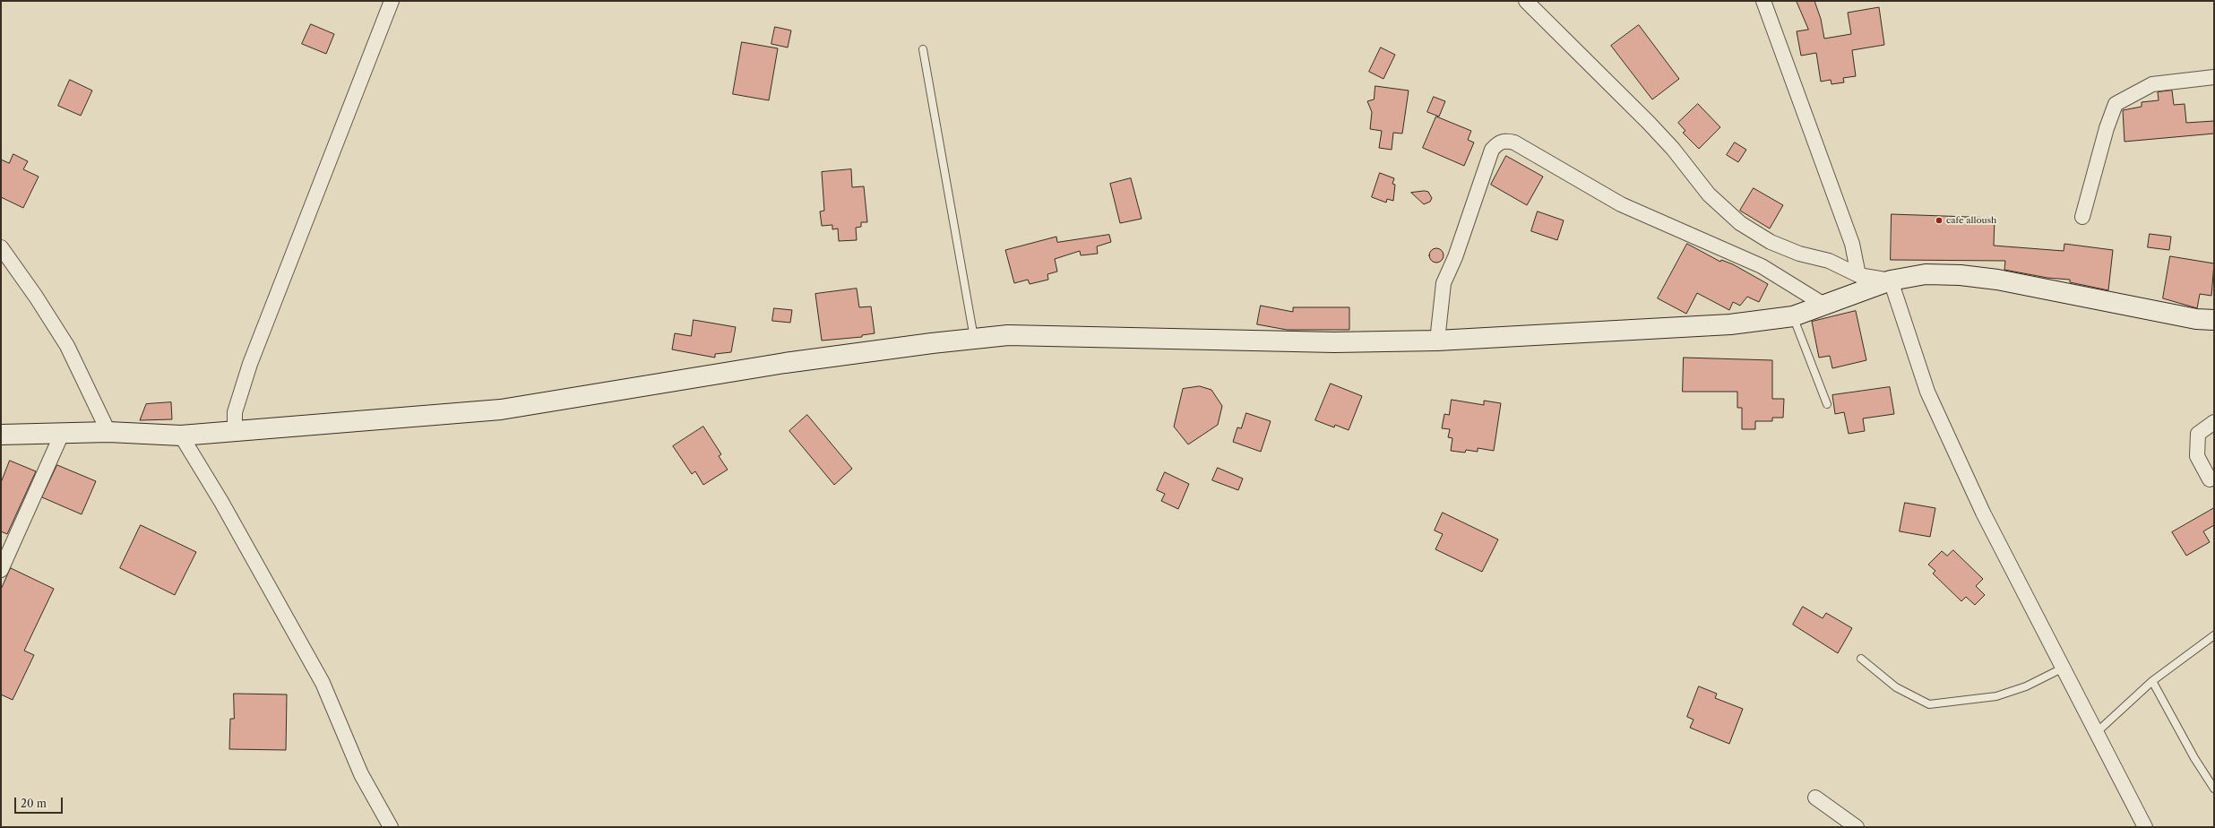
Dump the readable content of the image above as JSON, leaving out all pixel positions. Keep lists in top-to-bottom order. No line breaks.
{"places":["cafe alloush"],"scale_bar":"20 m"}
